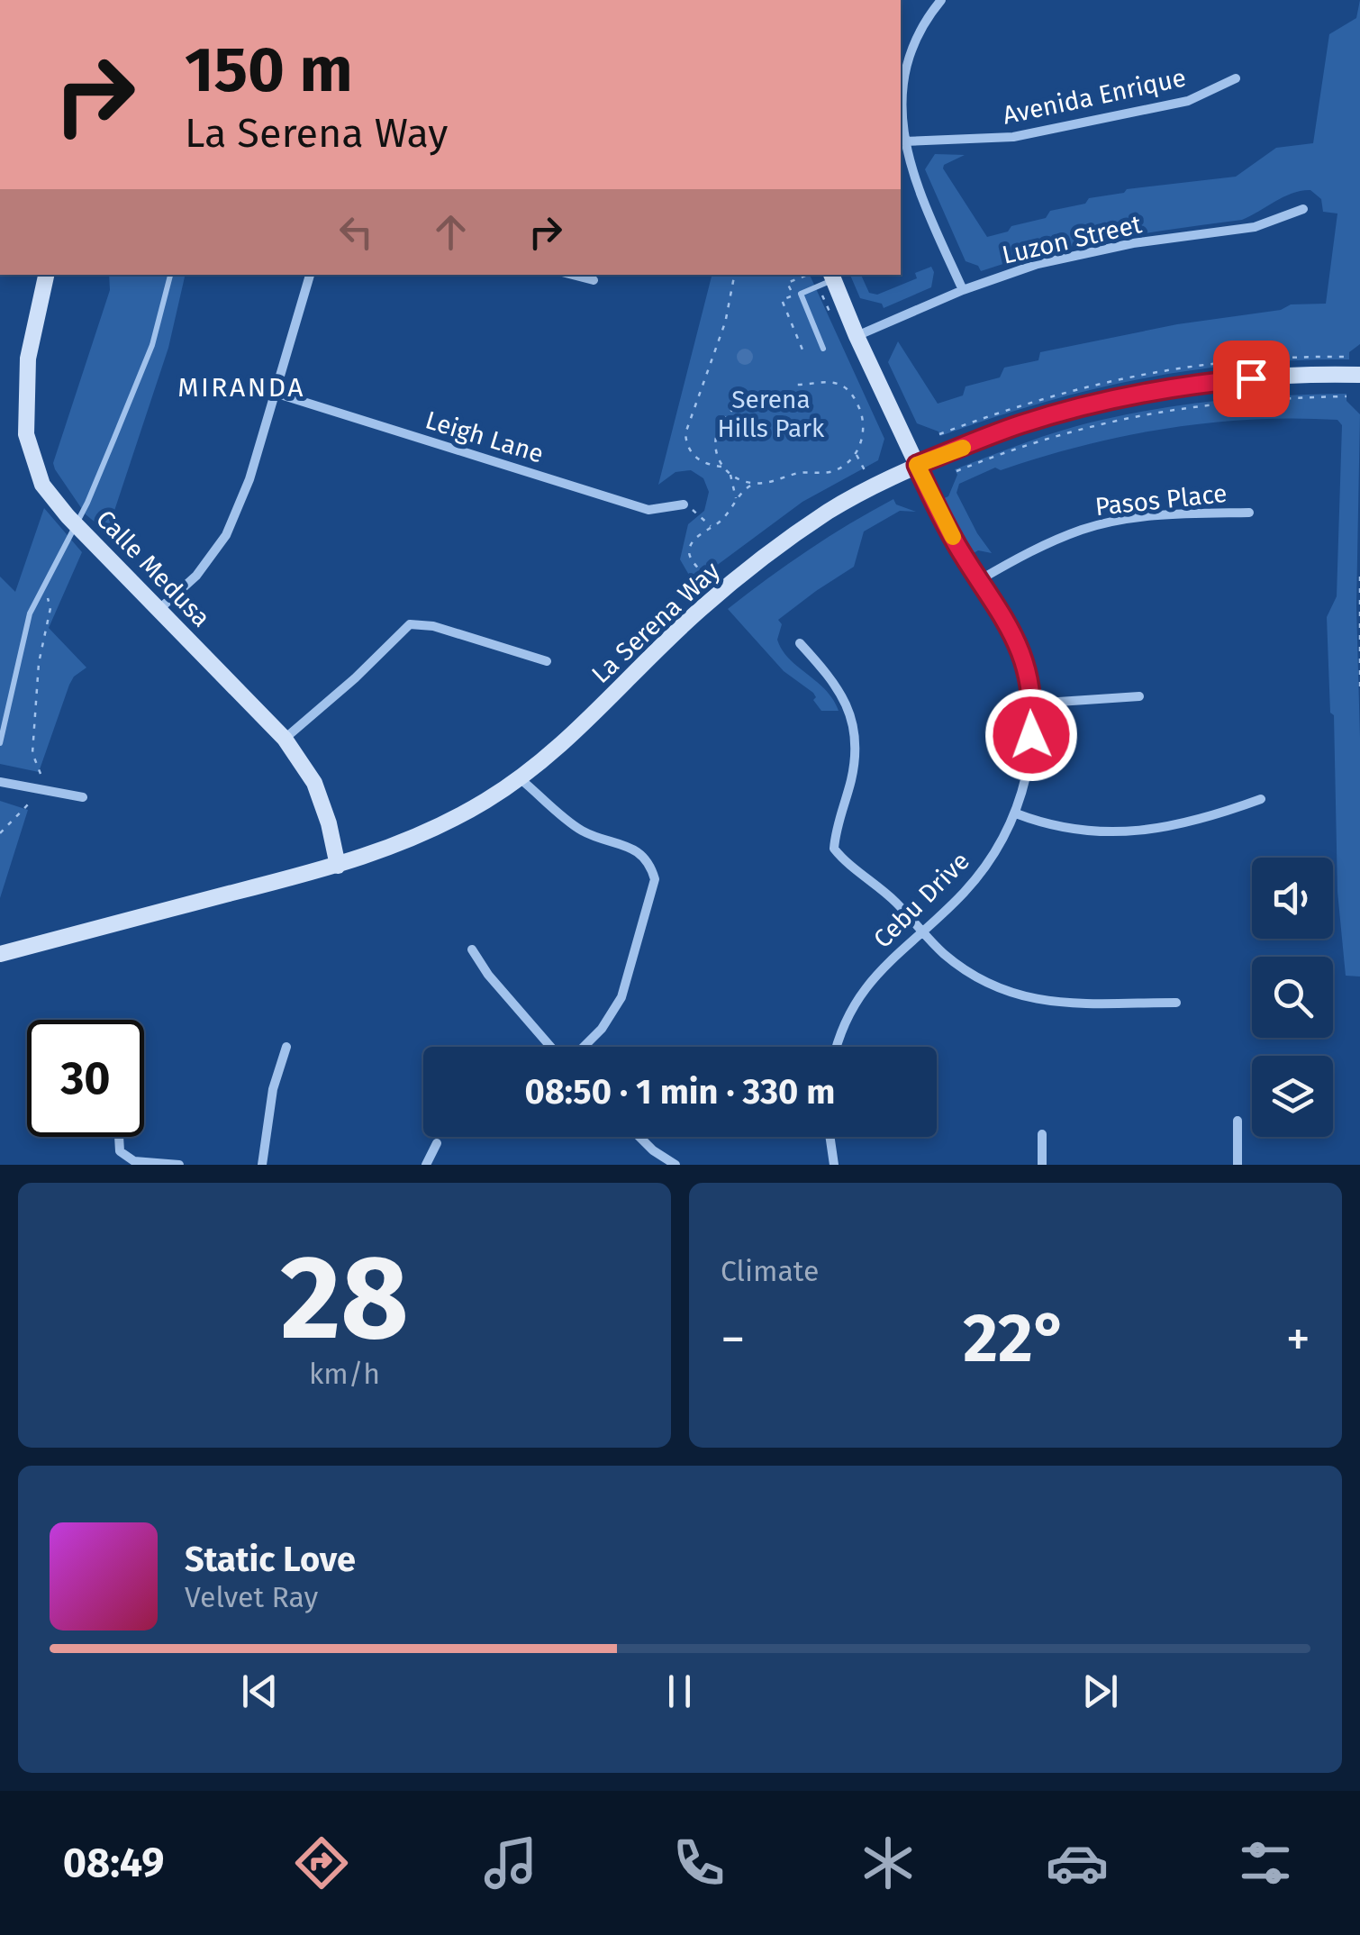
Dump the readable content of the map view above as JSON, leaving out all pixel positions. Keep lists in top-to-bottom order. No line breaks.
{"streets":{"main road":["Calle Medusa","La Serena Way"],"street":["Avenida Enrique","Luzon Street","Leigh Lane","Pasos Place","Cebu Drive"]},"crossings":[["Pasos Place","Cebu Drive"],["Calle Medusa","La Serena Way"],["La Serena Way","Cebu Drive"]],"districts":["MIRANDA"],"parks":["Serena Hills Park"],"page":{"turn":["150 m","La Serena Way"],"limit":"30","trip":"08:50 · 1 min · 330 m","tile":[["28","km/h"],"Climate"],"heat":["−","22°","+"],"song":["Static Love","Velvet Ray"],"tabs":"08:49"}}
